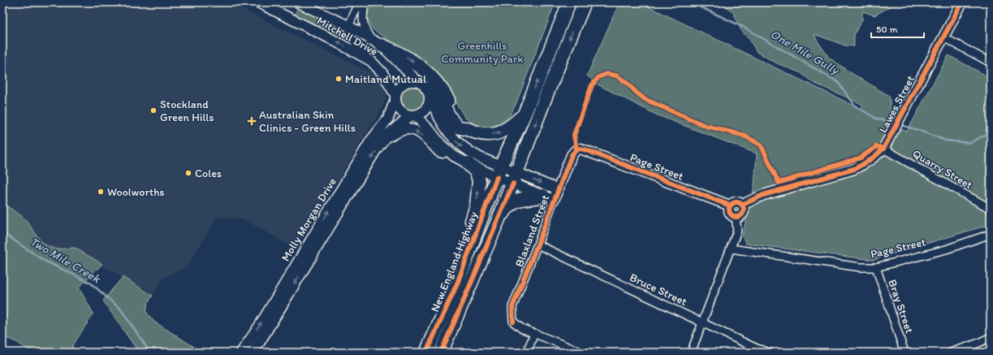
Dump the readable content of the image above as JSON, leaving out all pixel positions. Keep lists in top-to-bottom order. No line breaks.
{"streets":{"highway":["New England Highway"],"street":["Mitchell Drive","Lawes Street","Page Street","Quarry Street","Molly Morgan Drive","Blaxland Street","Bruce Street","Bray Street"]},"crossings":[["Mitchell Drive","Molly Morgan Drive"],["Mitchell Drive","Blaxland Street"],["Mitchell Drive","New England Highway"],["Lawes Street","Page Street"],["Lawes Street","Quarry Street"],["Page Street","Blaxland Street"],["Page Street","Bray Street"],["Blaxland Street","Bruce Street"]],"water":["One Mile Gully","Two Mile Creek"],"parks":["Greenhills Community Park"],"places":{"other":["Maitland Mutual","Stockland Green Hills","Coles","Woolworths"],"health":["Australian Skin Clinics - Green Hills"]},"scale_bar":"50 m"}
